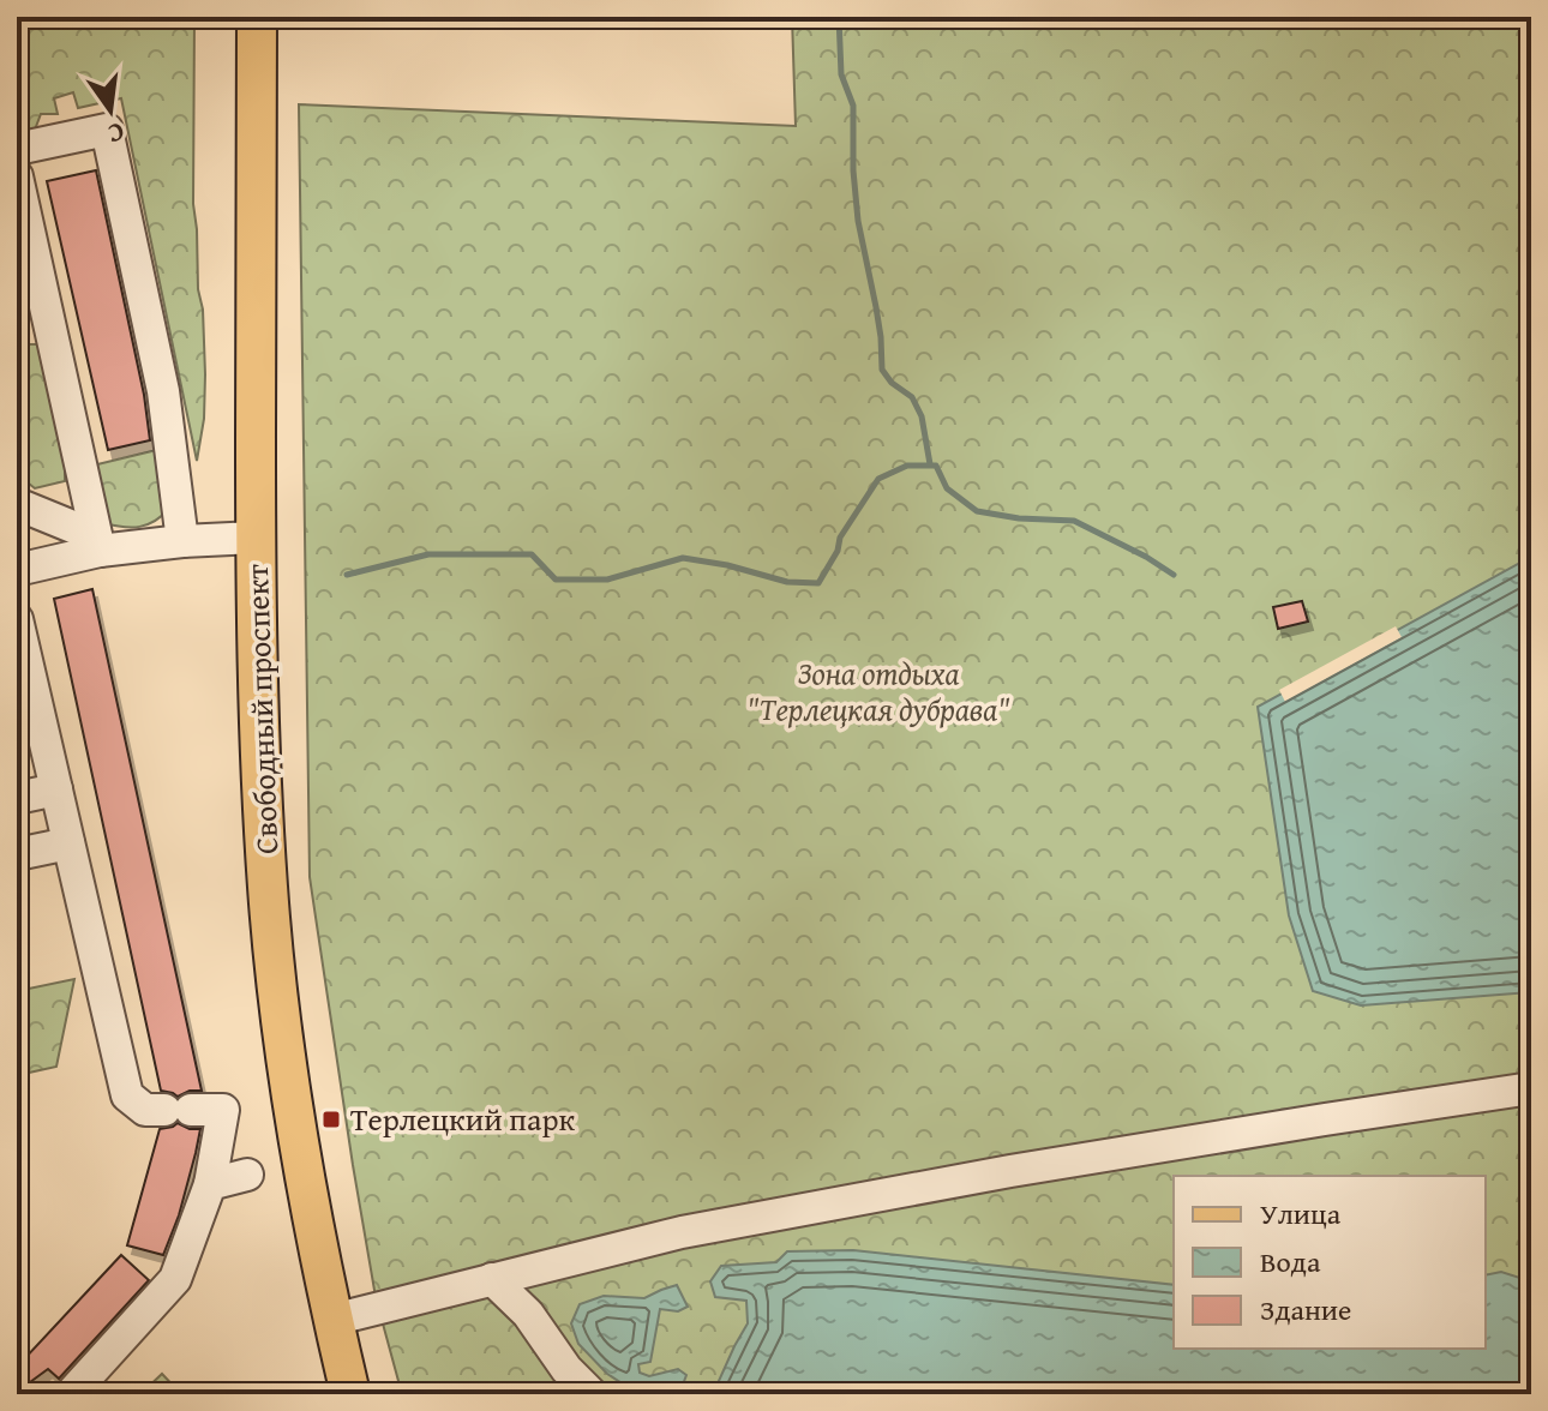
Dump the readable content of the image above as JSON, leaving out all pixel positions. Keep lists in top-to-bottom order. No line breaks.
{"streets":{"main road":["Свободный проспект"]},"parks":["Зона отдыха \"Терлецкая дубрава\""],"places":{"transit":["Терлецкий парк"]},"legend":["Улица","Вода","Здание"],"north":"bottom"}
